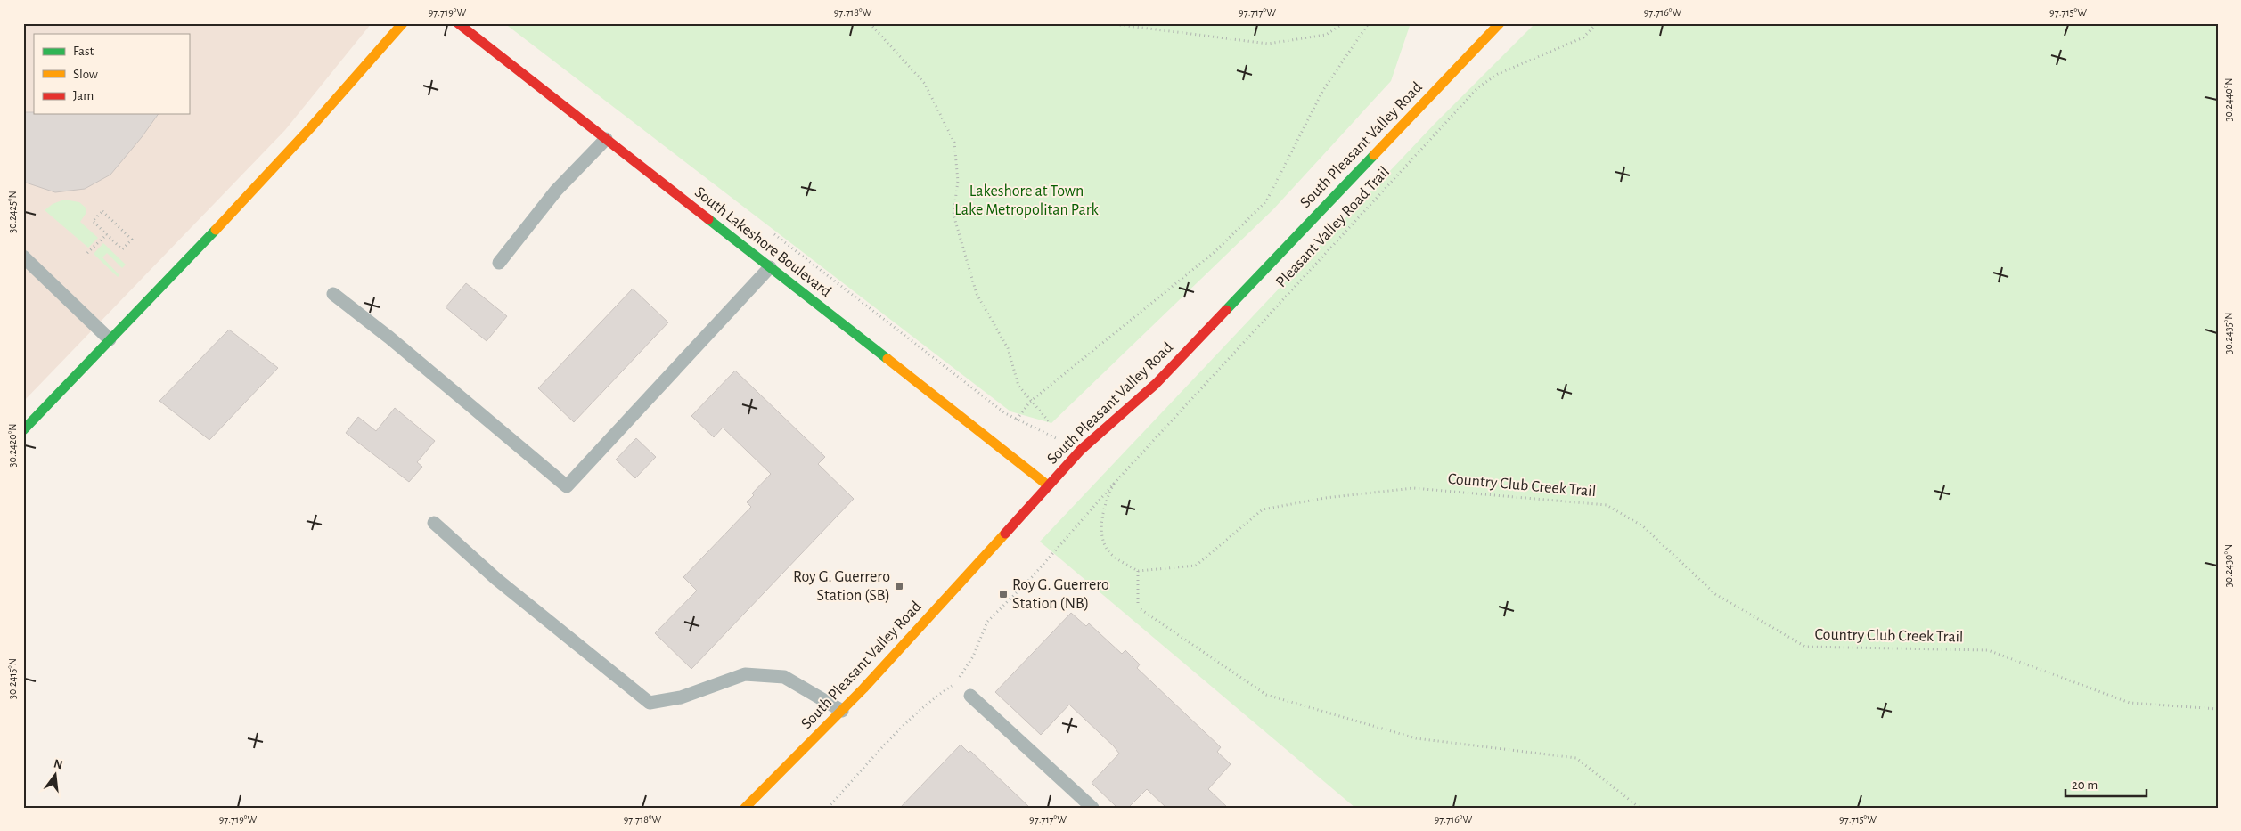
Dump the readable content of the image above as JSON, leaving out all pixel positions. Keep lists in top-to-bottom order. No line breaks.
{"streets":{"main road":["South Pleasant Valley Road","South Lakeshore Boulevard"],"path":["Pleasant Valley Road Trail","Country Club Creek Trail"]},"crossings":[["South Pleasant Valley Road","South Lakeshore Boulevard"]],"parks":["Lakeshore at Town Lake Metropolitan Park"],"places":{"transit":["Roy G. Guerrero Station (SB)","Roy G. Guerrero Station (NB)"]},"legend":["Fast","Slow","Jam"],"scale_bar":"20 m","north":"top","coordinates":["97.719°W","97.718°W","97.717°W","97.716°W","97.715°W","30.2440°N","30.2425°N","30.2435°N","30.2420°N","30.2430°N","30.2415°N"]}
